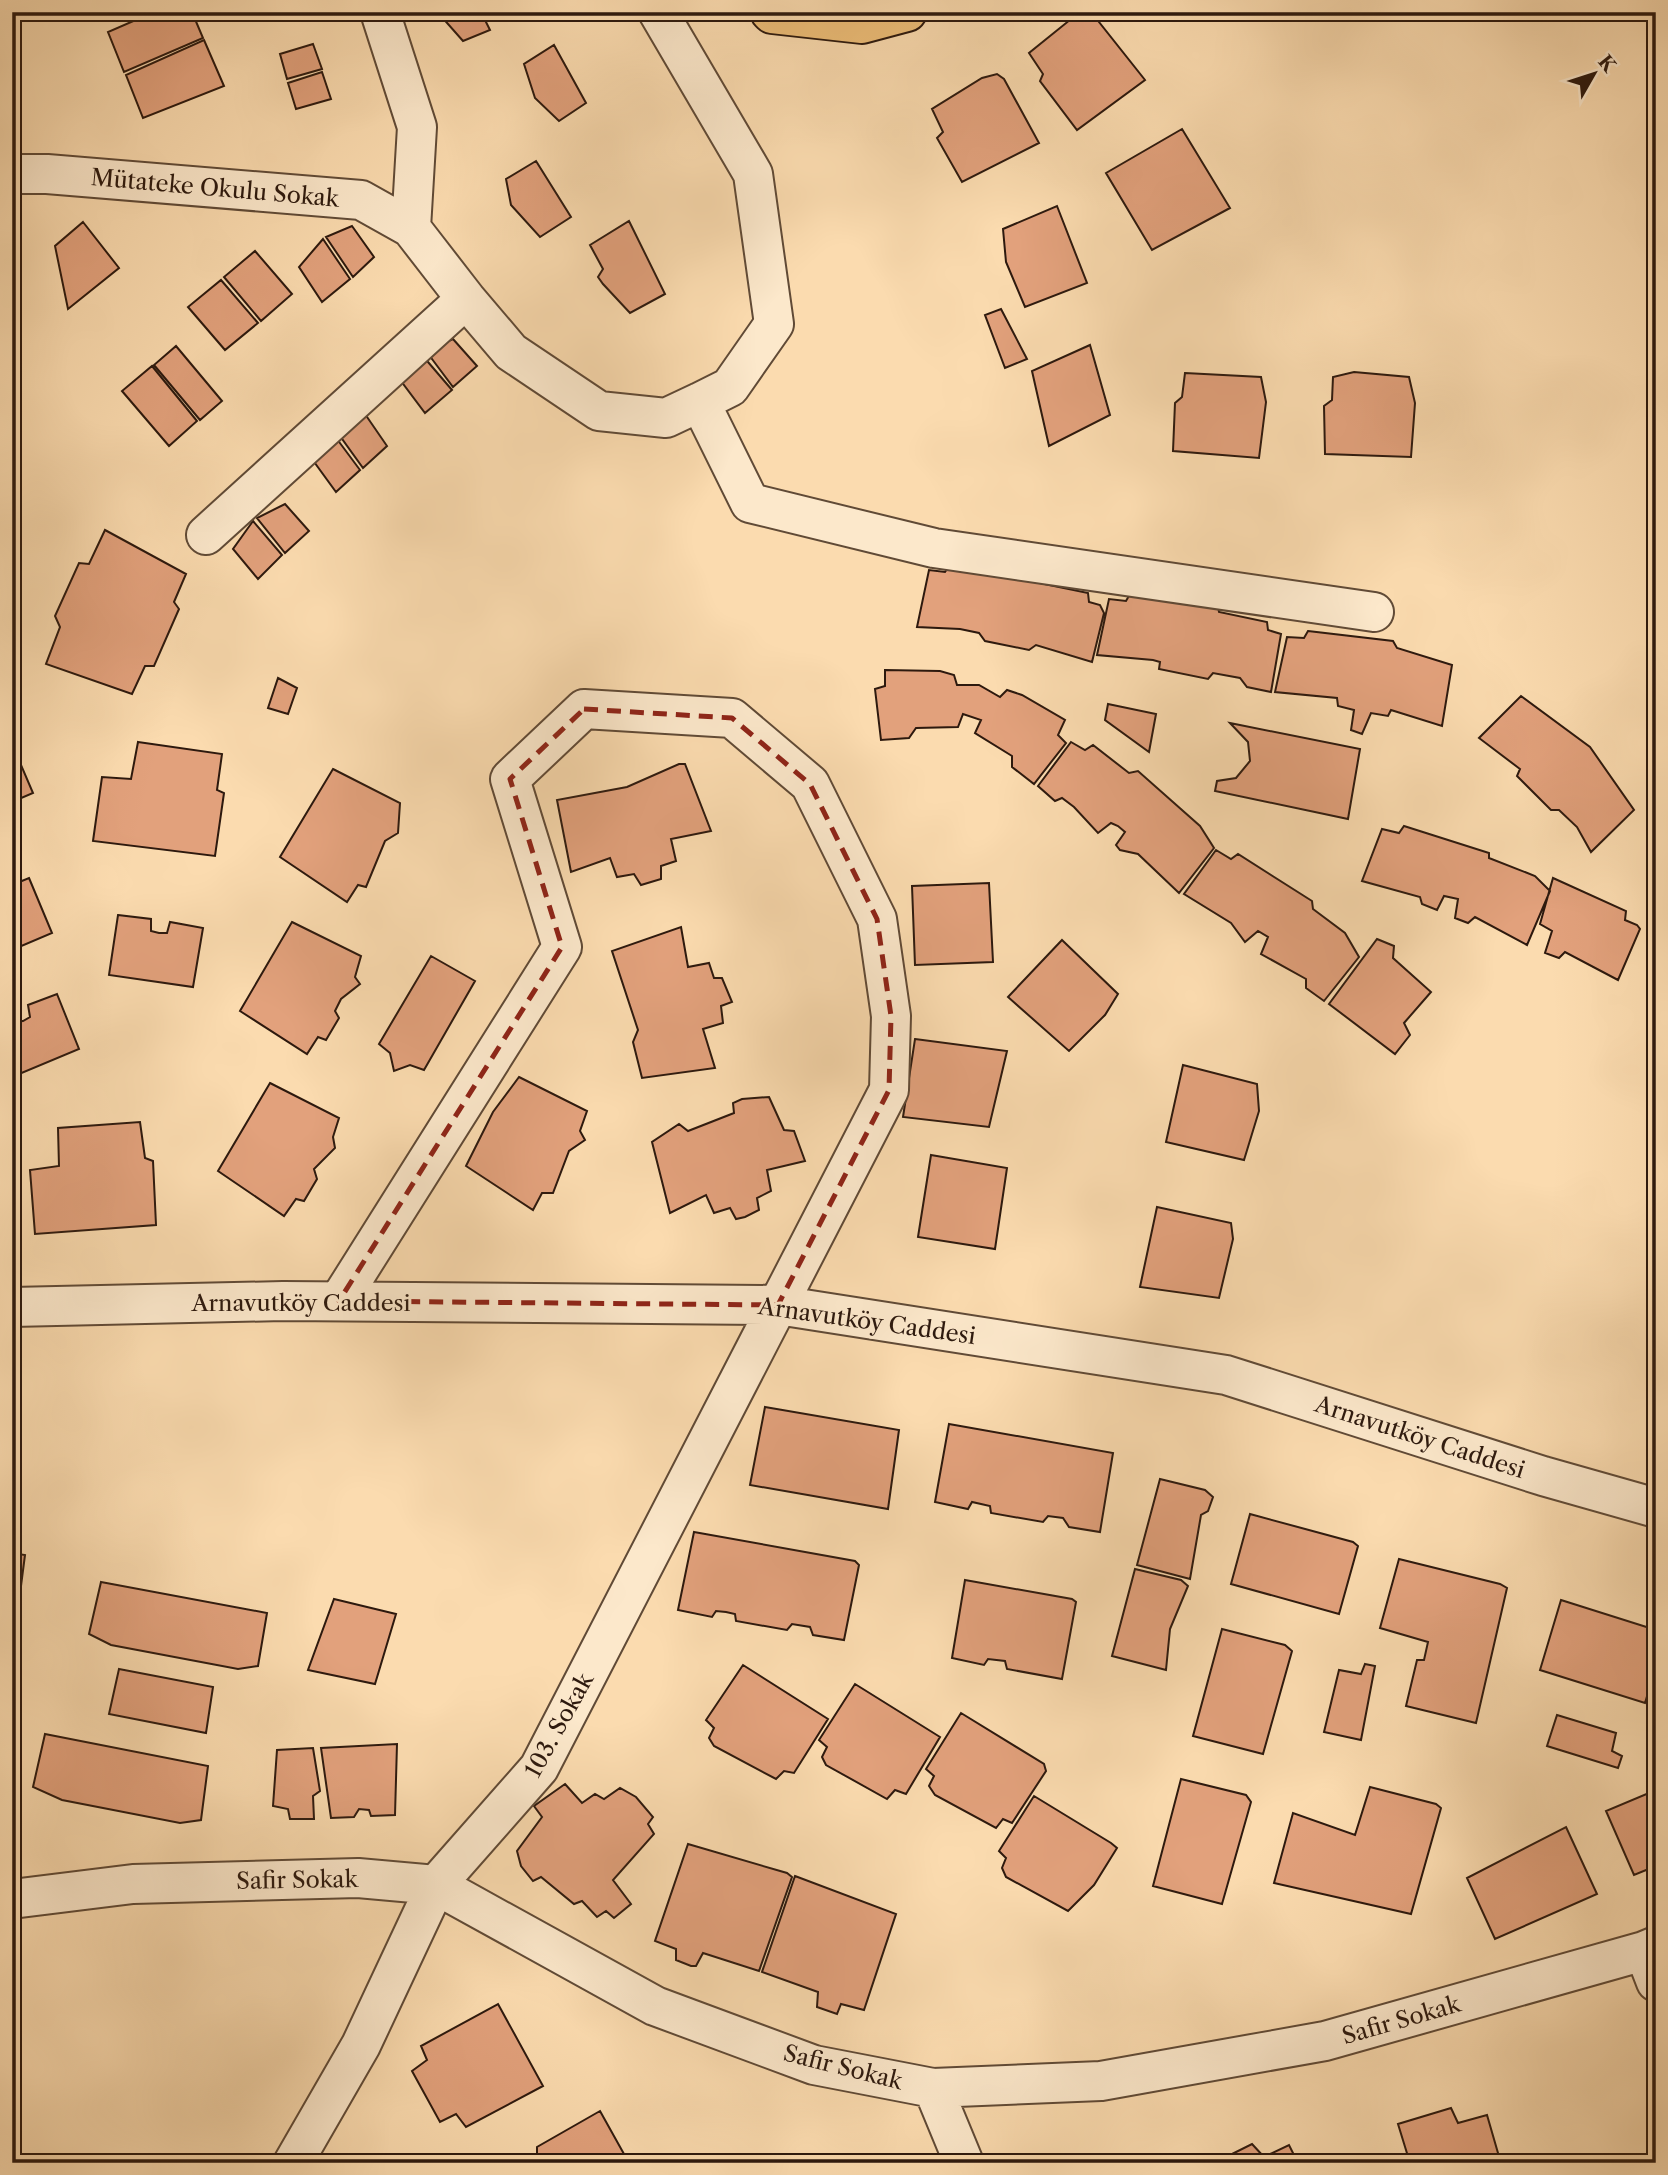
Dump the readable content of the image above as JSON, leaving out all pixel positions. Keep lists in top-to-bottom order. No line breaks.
{"streets":{"street":["Mütateke Okulu Sokak","Arnavutköy Caddesi","103. Sokak","Safir Sokak"]},"crossings":[["Arnavutköy Caddesi","103. Sokak"],["103. Sokak","Safir Sokak"]],"north":"top right"}
